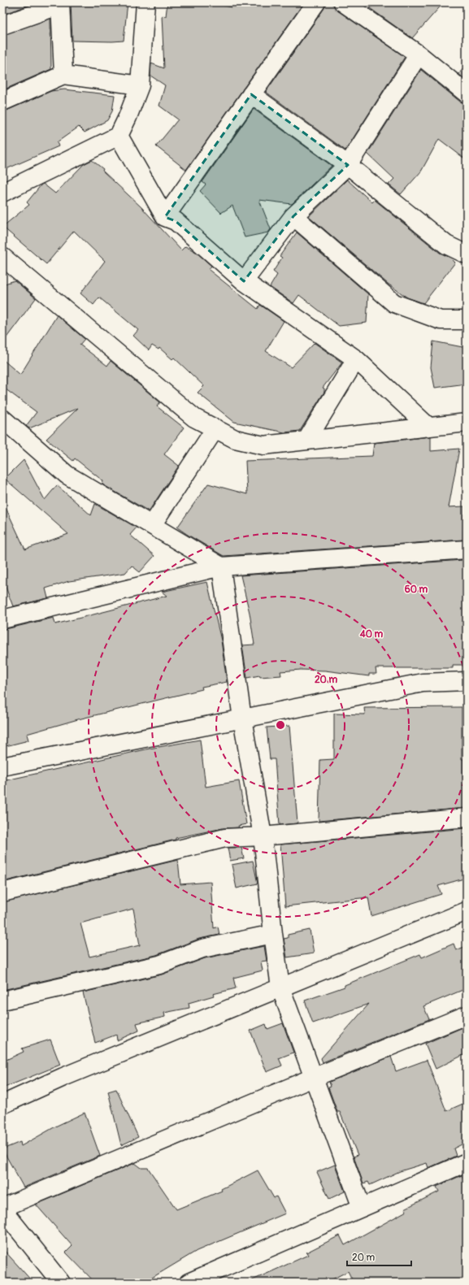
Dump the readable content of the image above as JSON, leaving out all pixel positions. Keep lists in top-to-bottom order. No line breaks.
{"scale_bar":"20 m","rings":["60 m","40 m","20 m"]}
